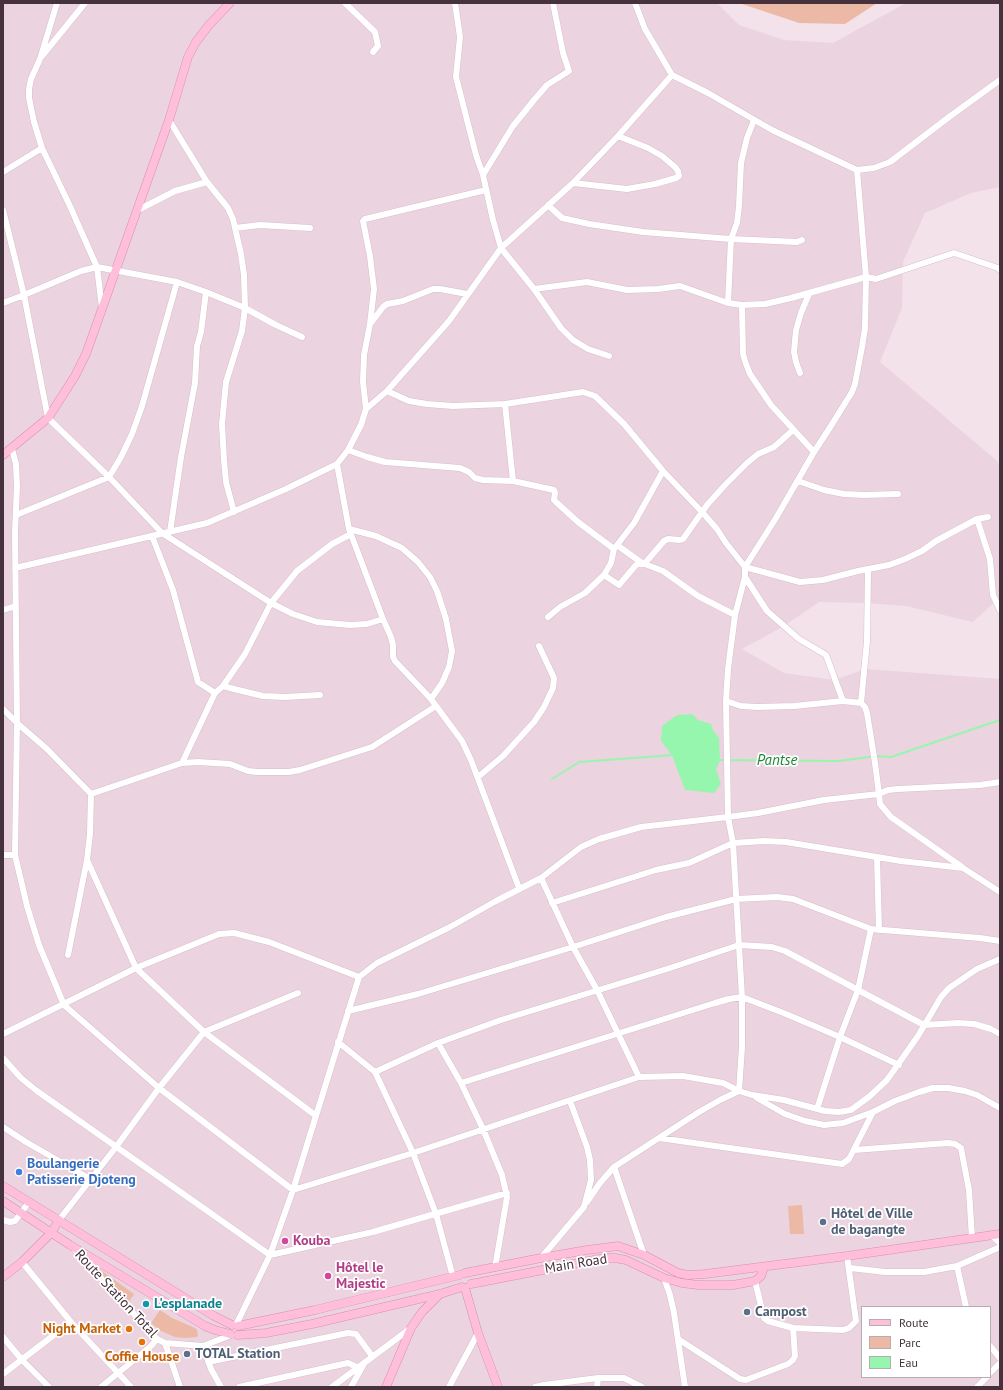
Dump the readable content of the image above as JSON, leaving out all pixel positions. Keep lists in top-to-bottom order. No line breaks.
{"streets":{"main road":["Main Road"],"street":["Route Station Total"]},"crossings":[["Main Road","Route Station Total"]],"water":["Pantse"],"places":["Boulangerie Patisserie Djoteng","Hôtel de Ville de bagangte","Kouba","Hôtel le Majestic","L'esplanade","Campost","Night Market","Coffie House","TOTAL Station"],"legend":["Route","Parc","Eau"]}
